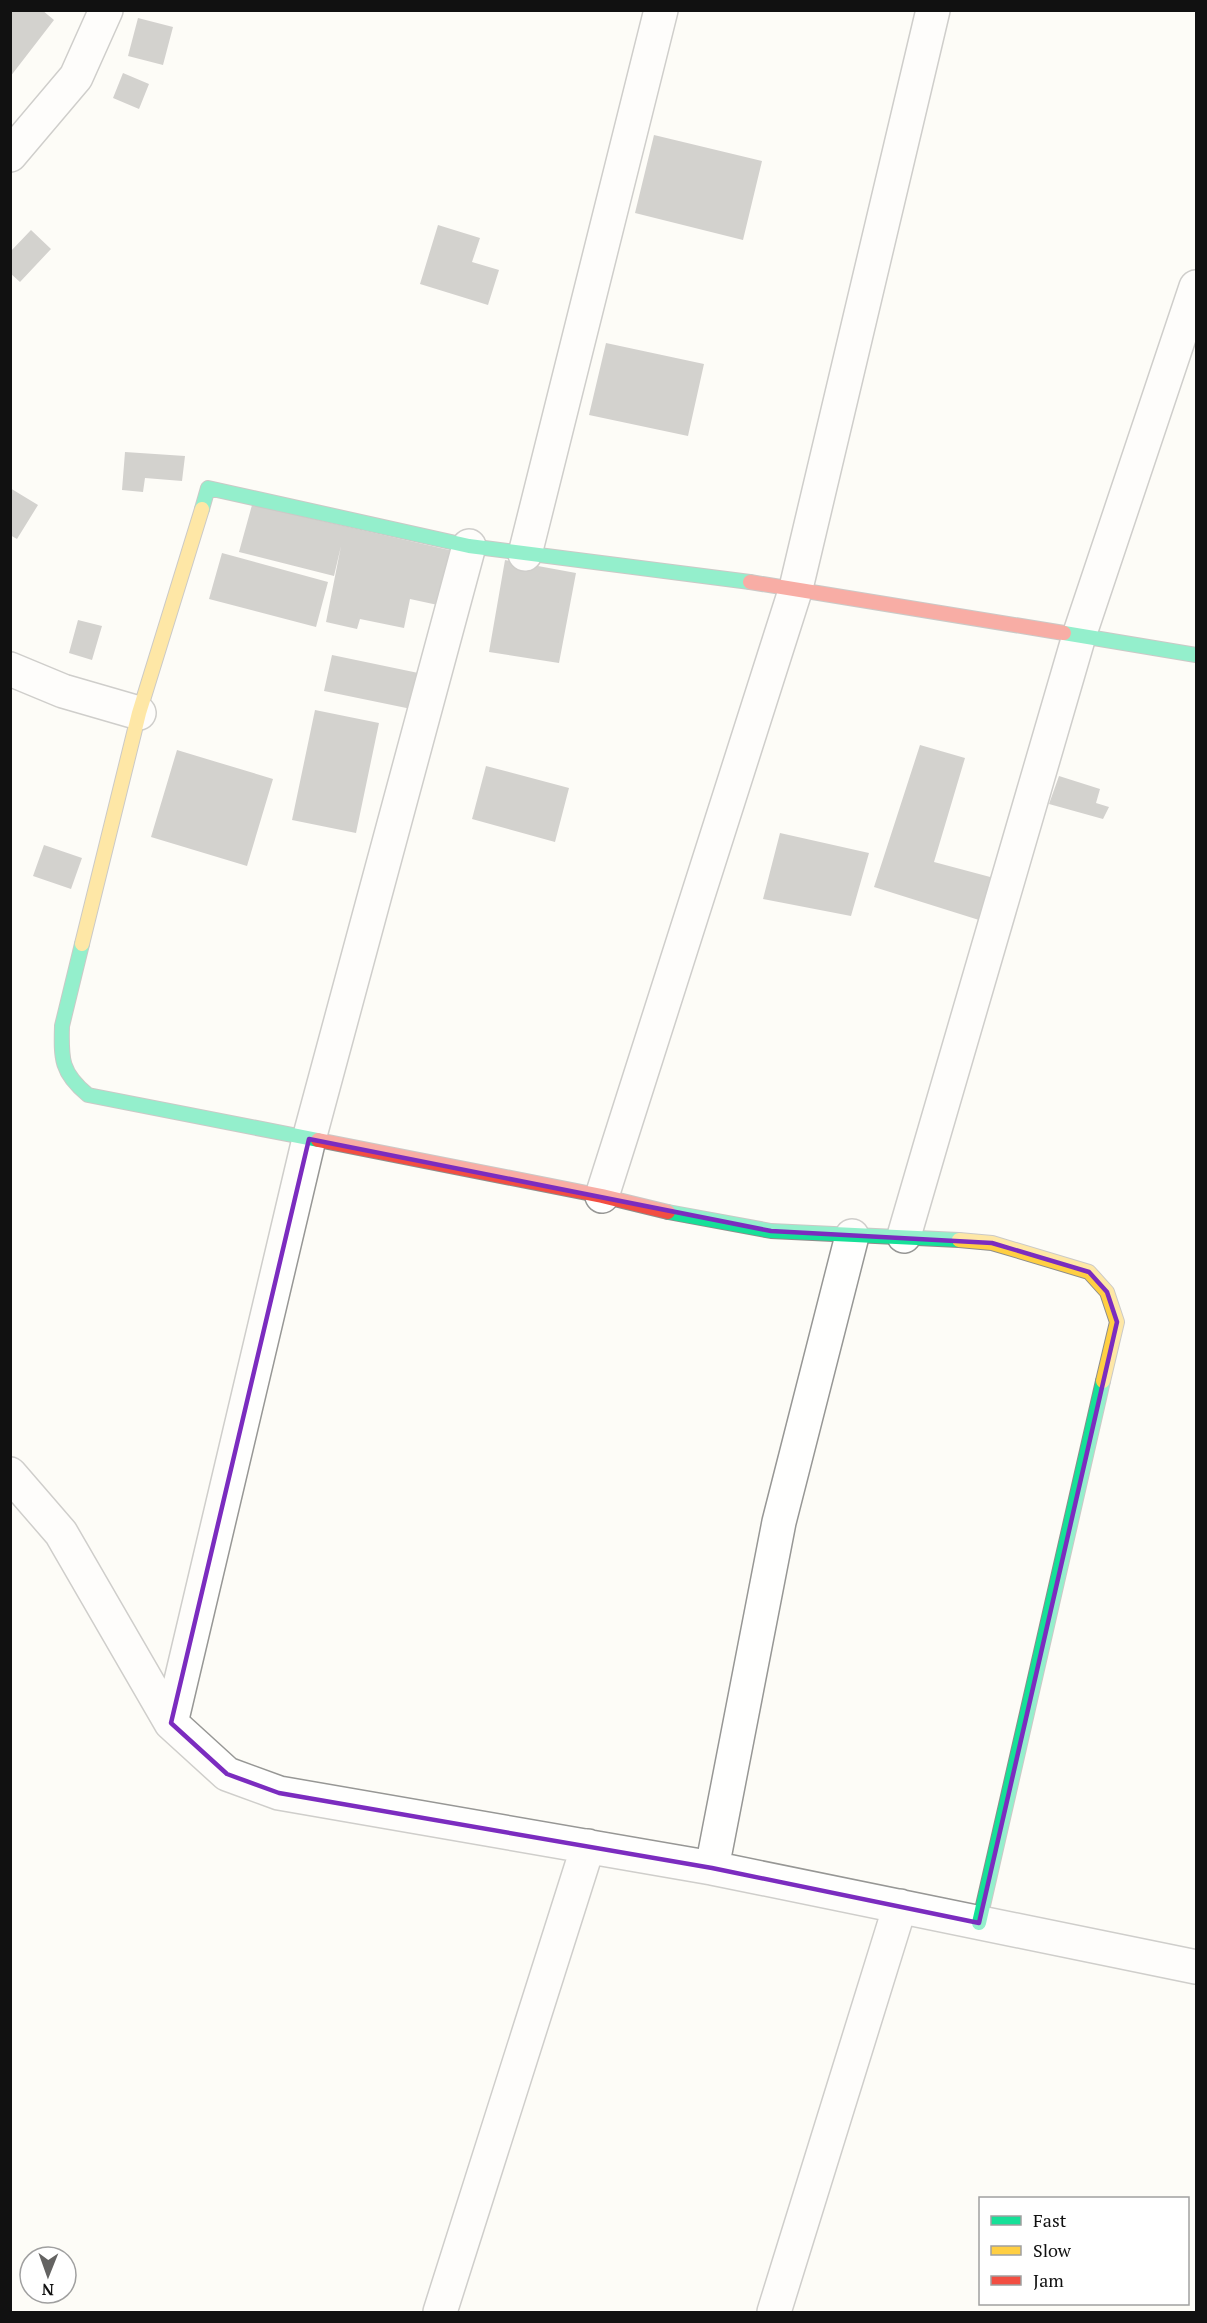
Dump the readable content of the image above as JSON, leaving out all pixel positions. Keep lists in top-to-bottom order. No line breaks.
{"legend":["Fast","Slow","Jam"],"north":"bottom"}
